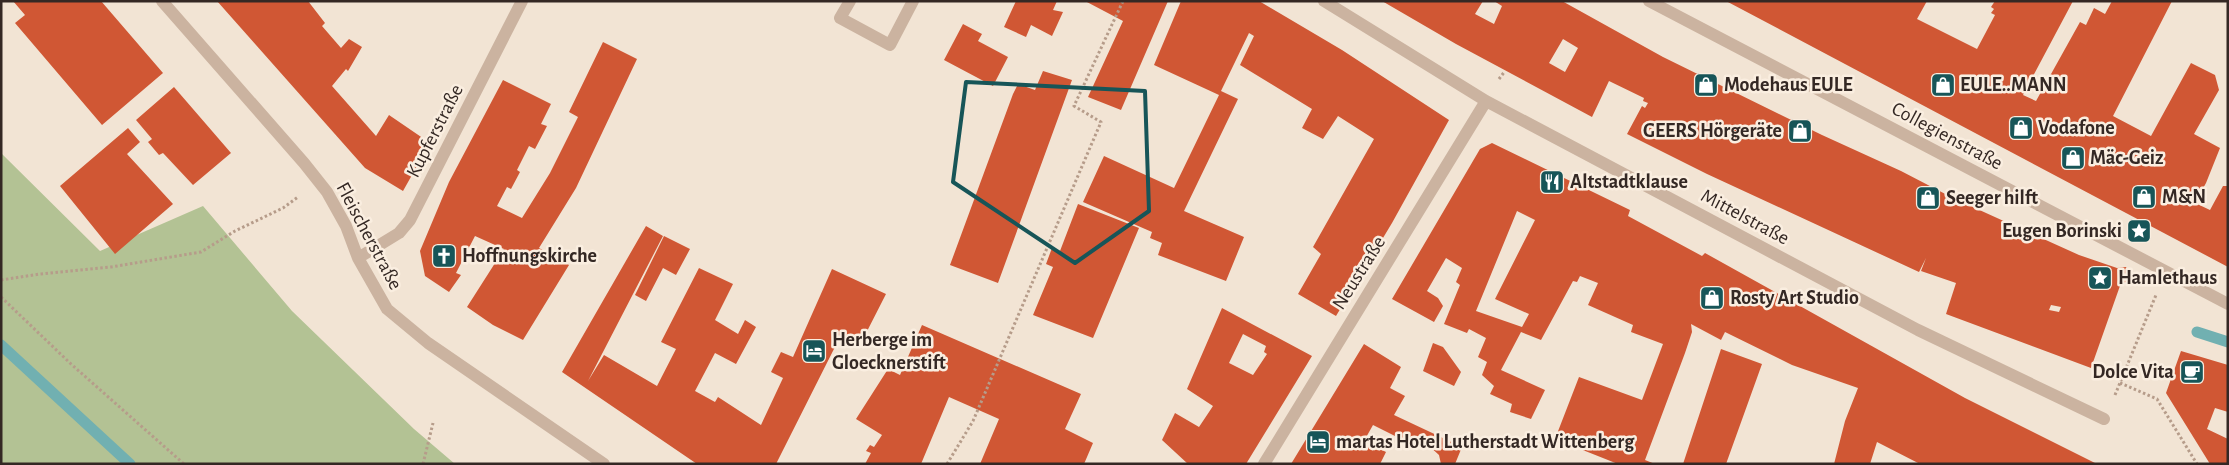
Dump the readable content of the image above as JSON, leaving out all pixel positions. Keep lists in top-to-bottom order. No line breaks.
{"streets":{"street":["Kupferstraße","Collegienstraße","Mittelstraße","Fleischerstraße","Neustraße"]},"crossings":[["Kupferstraße","Fleischerstraße"],["Mittelstraße","Neustraße"]],"places":{"shop":["Modehaus EULE","EULE..MANN","Vodafone","GEERS Hörgeräte","Mäc-Geiz","M&N","Seeger hilft","Rosty Art Studio"],"restaurant":["Altstadtklause"],"place":["Eugen Borinski","Hamlethaus"],"church":["Hoffnungskirche"],"hotel":["Herberge im Gloecknerstift","martas Hotel Lutherstadt Wittenberg"],"cafe":["Dolce Vita"]}}
